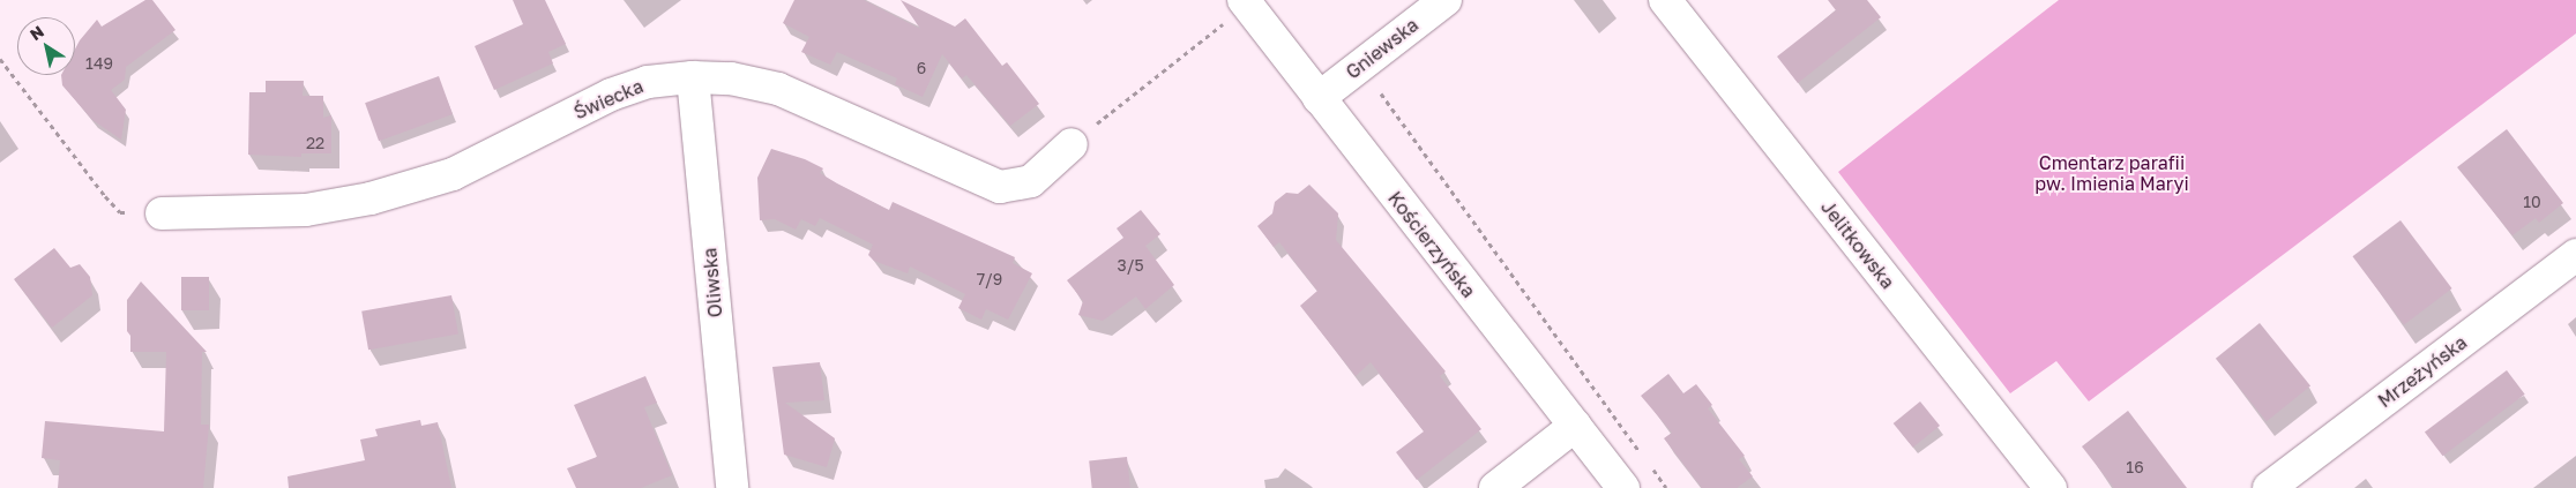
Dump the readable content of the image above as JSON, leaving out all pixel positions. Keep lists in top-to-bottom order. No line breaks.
{"streets":{"street":["Gniewska","Świecka","Kościerzyńska","Jelitkowska","Oliwska","Mrzeżyńska"]},"crossings":[["Gniewska","Kościerzyńska"],["Świecka","Oliwska"]],"parks":["Cmentarz parafii pw. Imienia Maryi"],"house_numbers":["149","6","22","10","3/5","7/9","16"],"north":"top left"}
